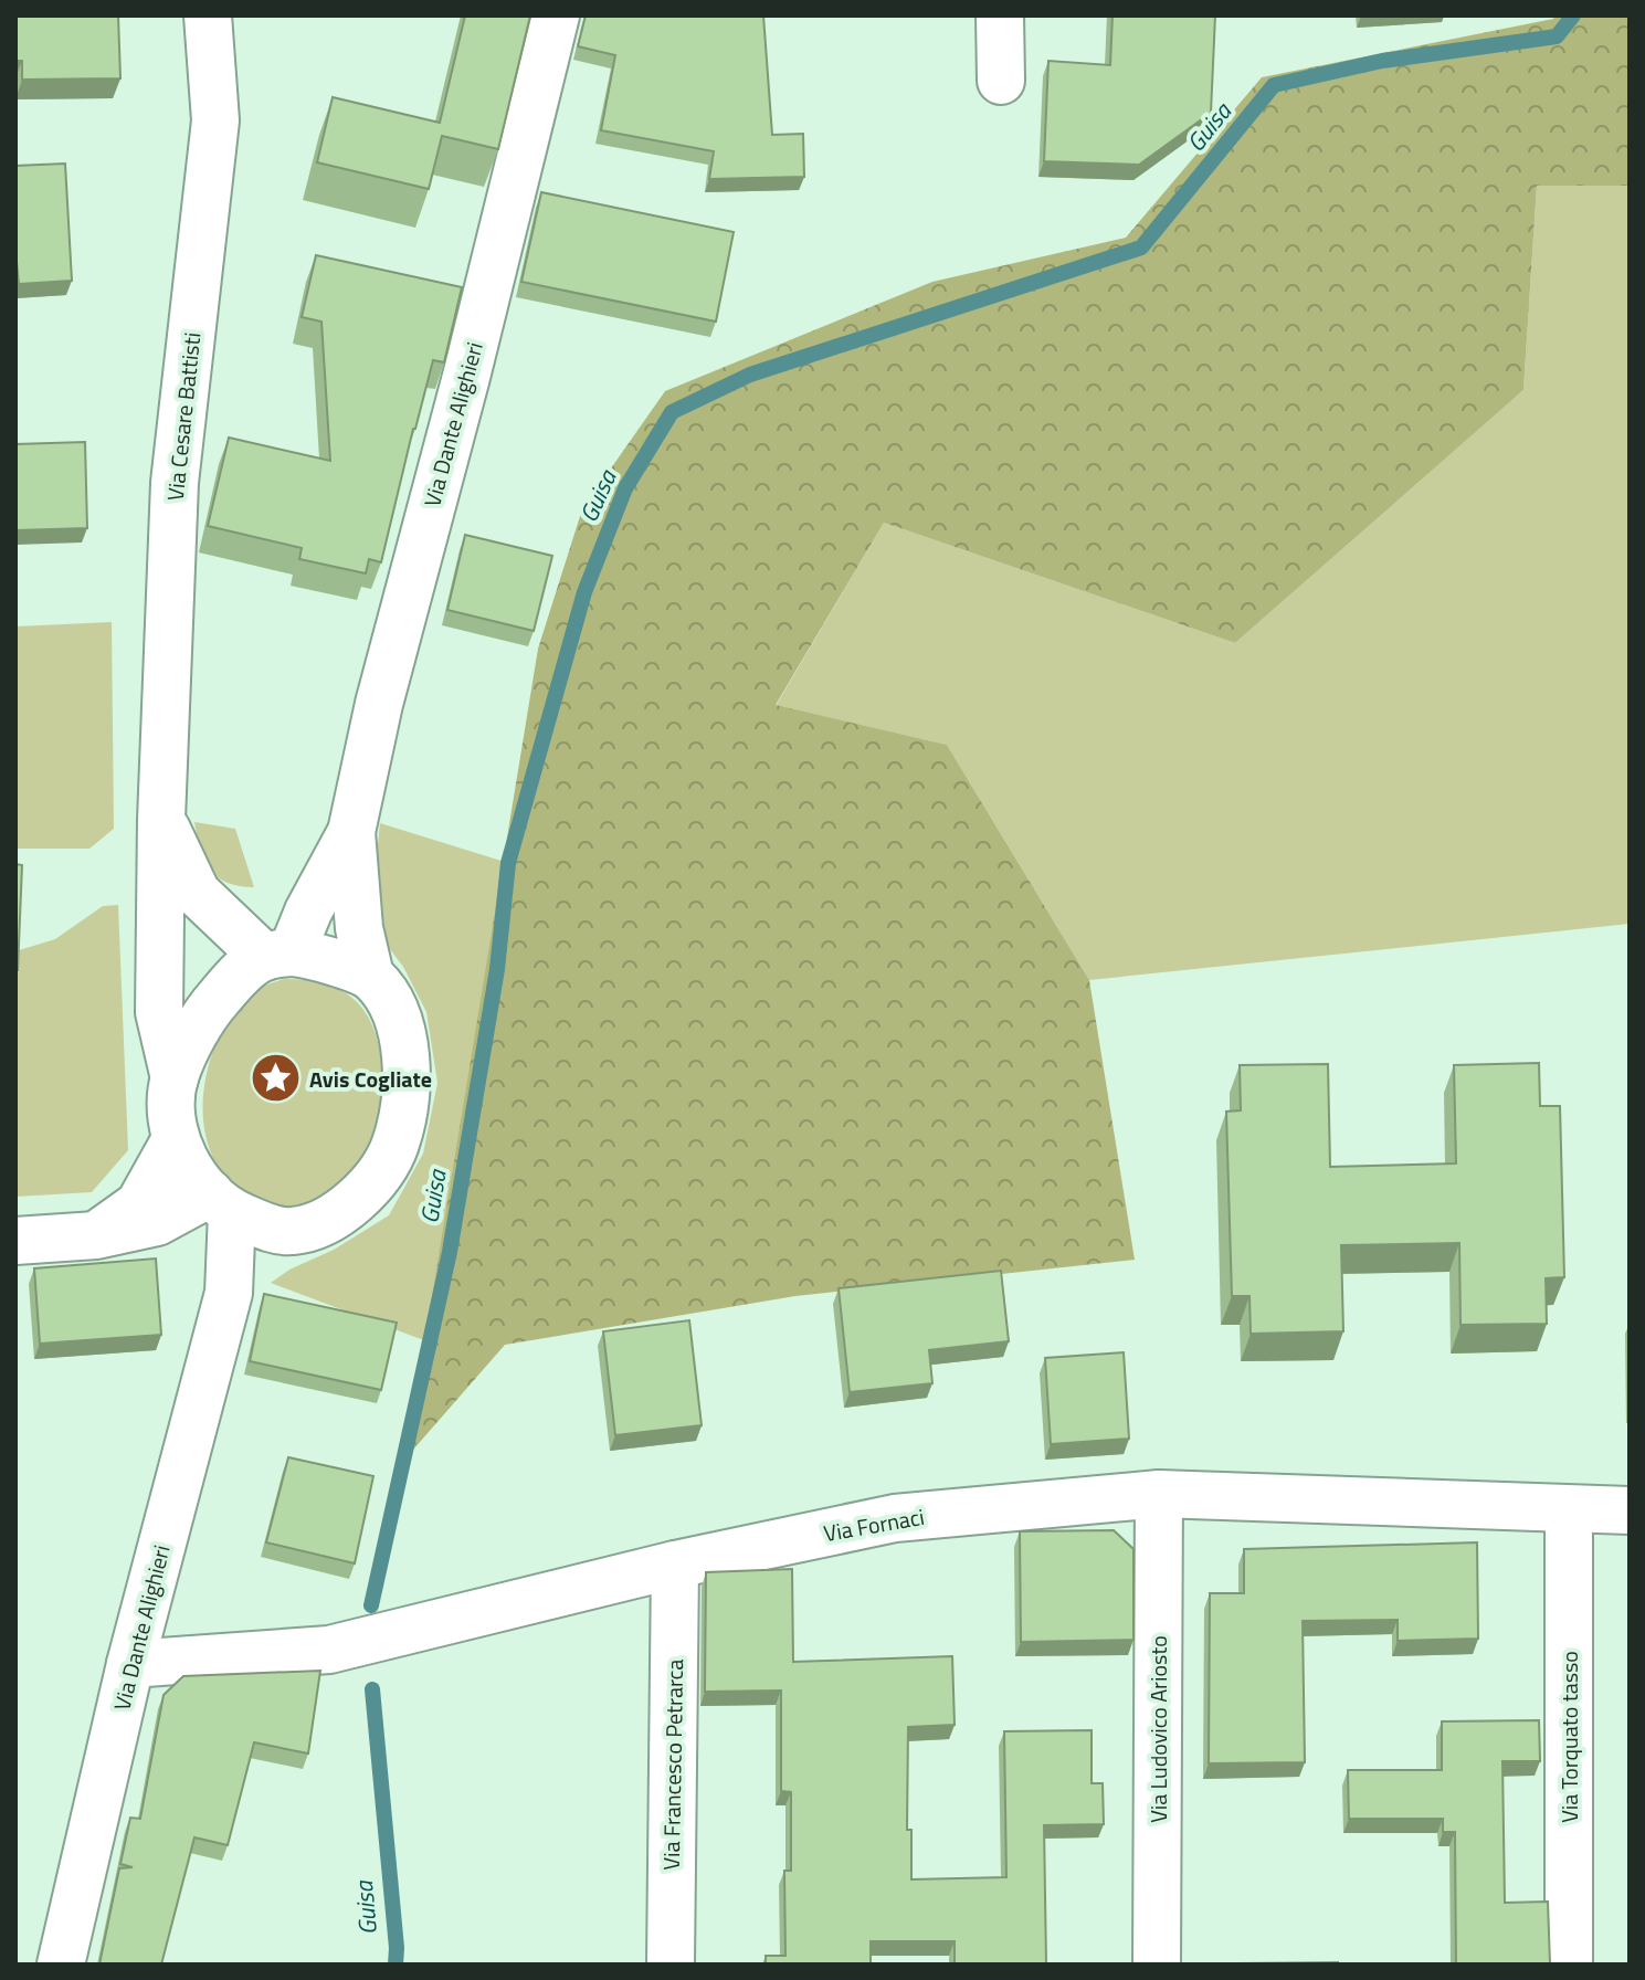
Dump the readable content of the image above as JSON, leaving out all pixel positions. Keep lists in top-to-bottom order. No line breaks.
{"streets":{"street":["Via Cesare Battisti","Via Dante Alighieri","Via Fornaci","Via Ludovico Ariosto","Via Torquato tasso","Via Francesco Petrarca"]},"crossings":[["Via Cesare Battisti","Via Dante Alighieri"],["Via Dante Alighieri","Via Fornaci"],["Via Fornaci","Via Ludovico Ariosto"],["Via Fornaci","Via Torquato tasso"],["Via Fornaci","Via Francesco Petrarca"]],"water":["Guisa"],"places":{"place":["Avis Cogliate"]}}
